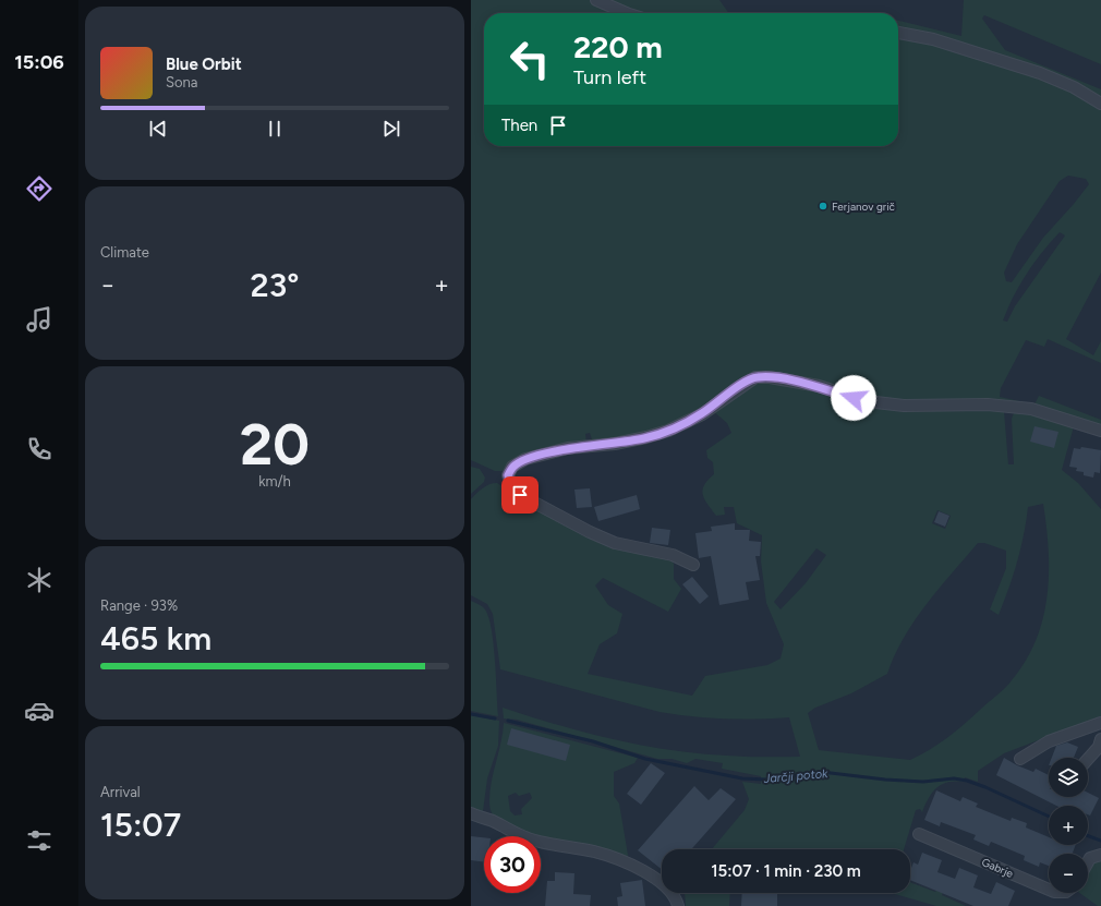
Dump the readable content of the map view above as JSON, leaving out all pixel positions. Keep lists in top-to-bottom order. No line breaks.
{"streets":{"street":["Gabrje"]},"water":["Jarčji potok"],"places":["Ferjanov grič"],"page":{"tabs":"15:06","turn":["220 m","Turn left"],"song":["Blue Orbit","Sona"],"then":"Then","tile":["Climate",["20","km/h"],["Range · 93%","465 km"],["Arrival","15:07"]],"heat":["−","23°","+"],"map_buttons":["+","−"],"limit":"30","trip":"15:07 · 1 min · 230 m"}}
